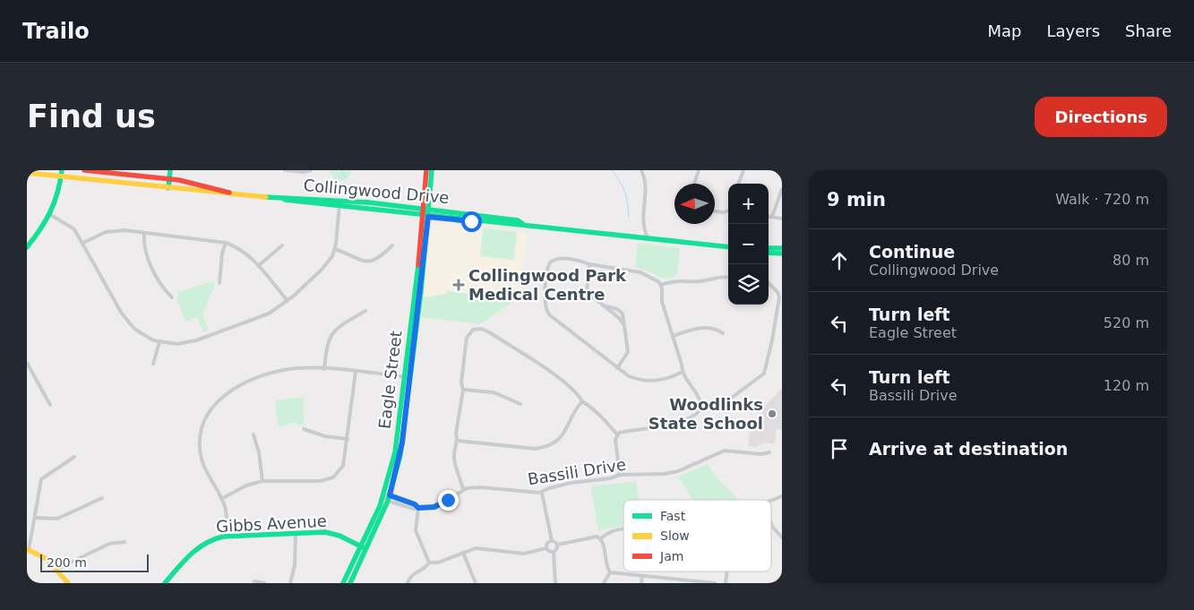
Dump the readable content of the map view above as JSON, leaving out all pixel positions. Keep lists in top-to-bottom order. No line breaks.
{"streets":{"main road":["Collingwood Drive","Eagle Street","Gibbs Avenue"],"street":["Bassili Drive"]},"crossings":[["Collingwood Drive","Eagle Street"],["Eagle Street","Gibbs Avenue"]],"places":{"health":["Collingwood Park Medical Centre"],"other":["Woodlinks State School"]},"legend":["Fast","Slow","Jam"],"scale_bar":"200 m","north":"left","page":{"header":"Trailo","nav":["Map","Layers","Share"],"buttons":"Directions","title":"Find us","heading":["9 min","Walk · 720 m"],"map_buttons":["+","−"],"list":[["Continue","Collingwood Drive","80 m"],["Turn left","Eagle Street","520 m"],["Turn left","Bassili Drive","120 m"],"Arrive at destination"],"scale":"200 m"}}
